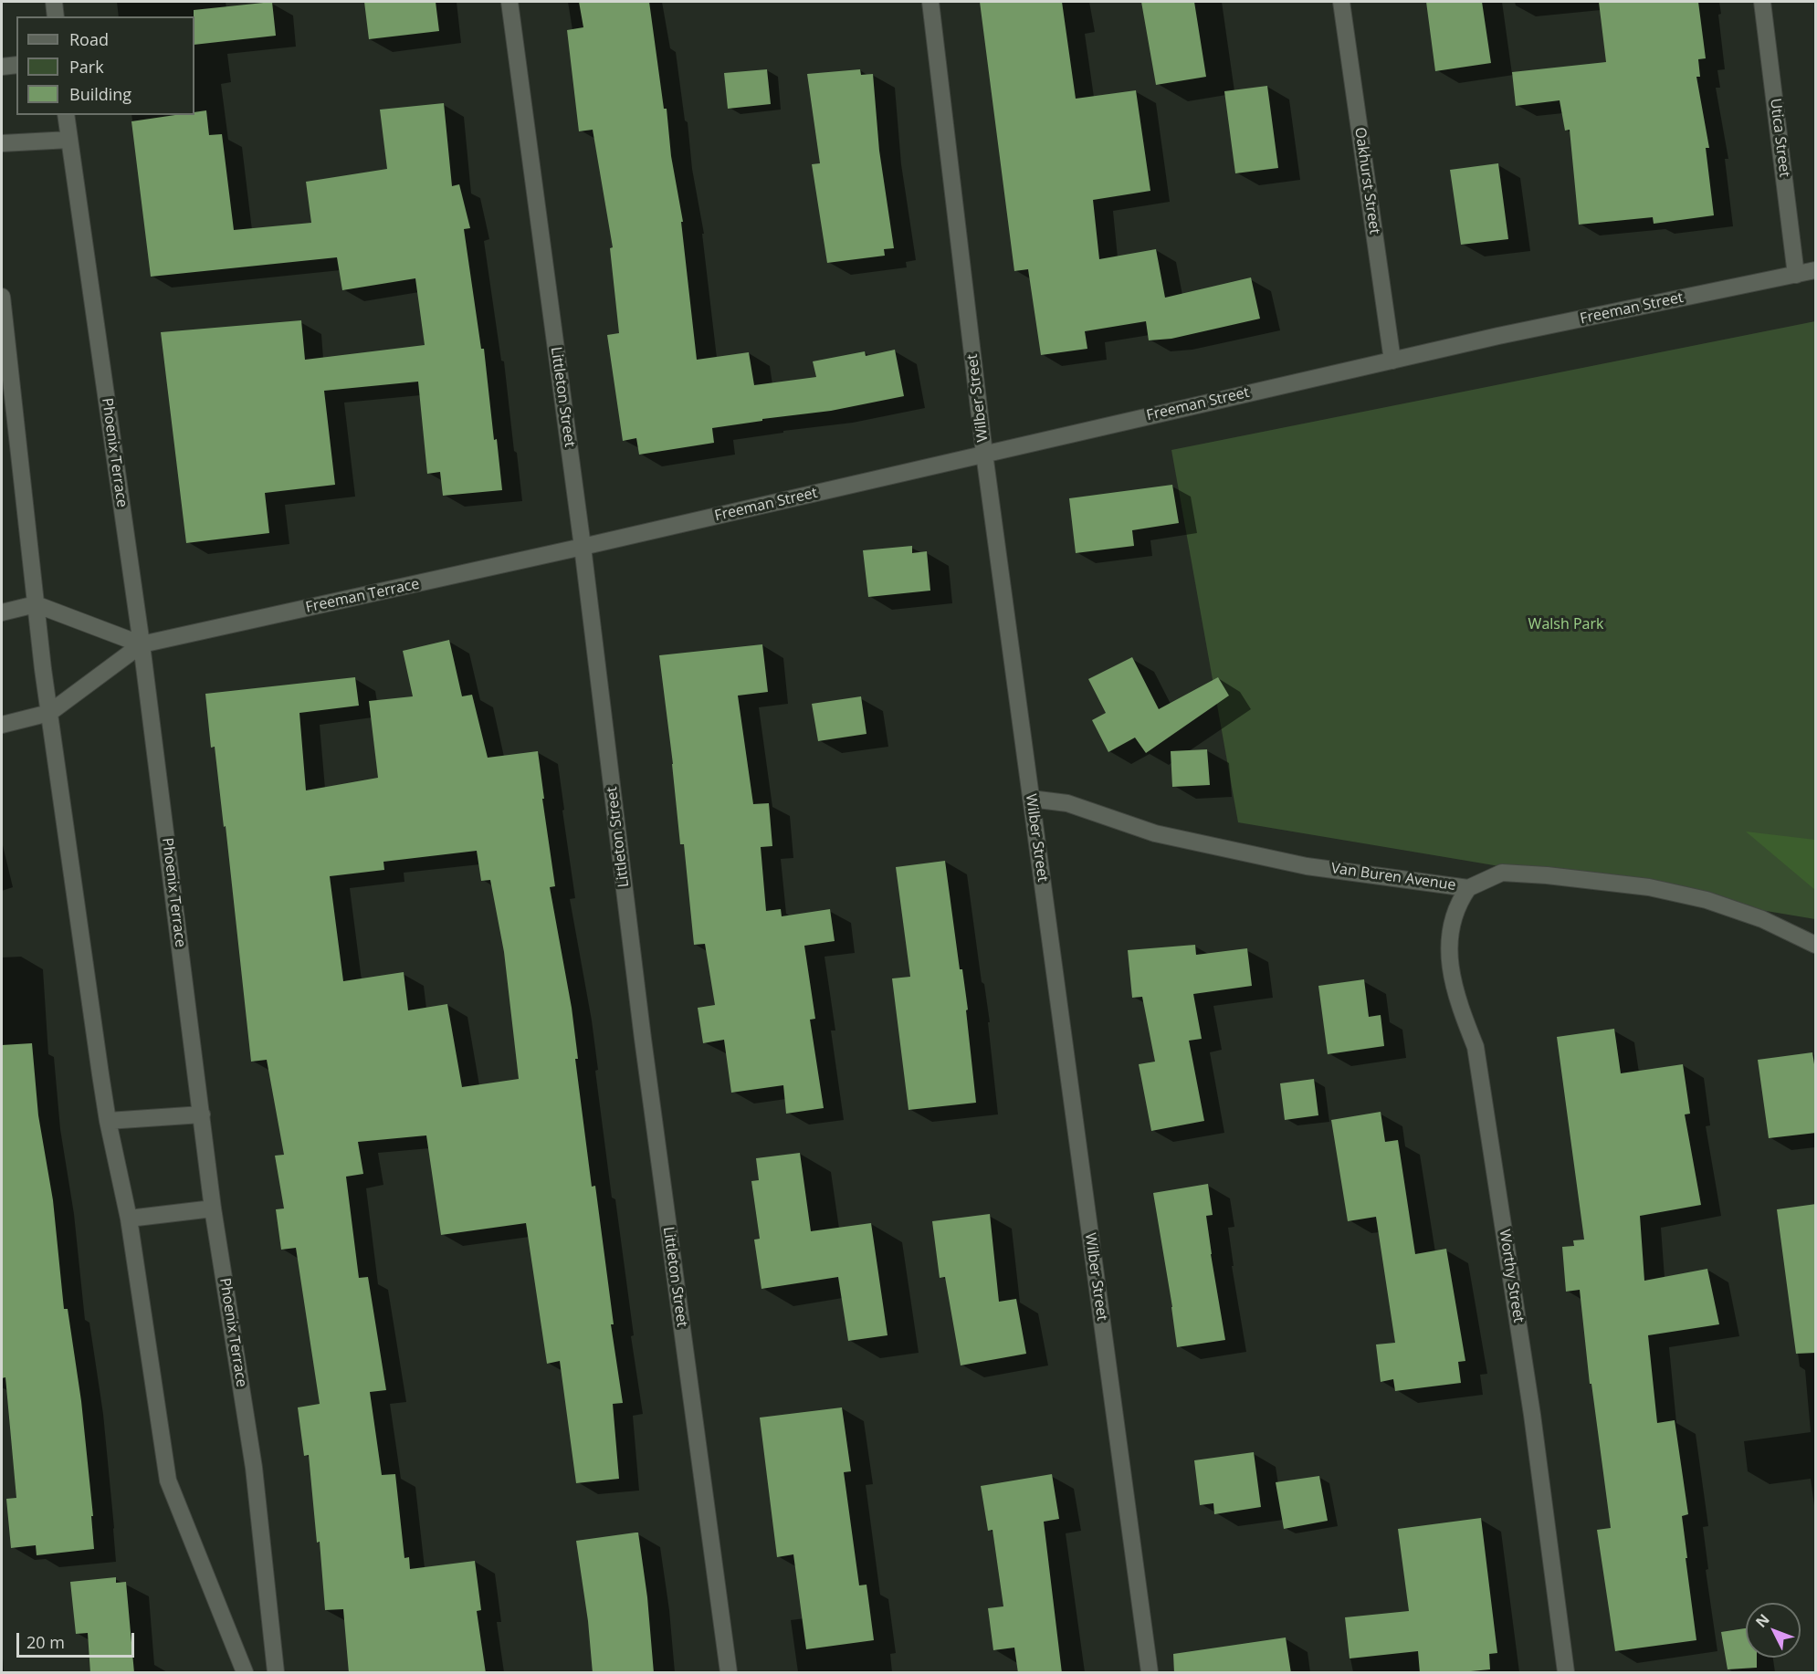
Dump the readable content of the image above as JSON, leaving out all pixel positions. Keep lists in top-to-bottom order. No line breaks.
{"streets":{"street":["Utica Street","Oakhurst Street","Freeman Street","Littleton Street","Wilber Street","Phoenix Terrace","Freeman Terrace","Van Buren Avenue","Worthy Street"]},"crossings":[["Utica Street","Freeman Street"],["Oakhurst Street","Freeman Street"],["Freeman Street","Littleton Street"],["Freeman Street","Wilber Street"],["Freeman Street","Freeman Terrace"],["Littleton Street","Freeman Terrace"],["Wilber Street","Van Buren Avenue"],["Phoenix Terrace","Freeman Terrace"],["Van Buren Avenue","Worthy Street"]],"parks":["Walsh Park"],"legend":["Road","Park","Building"],"scale_bar":"20 m","north":"top left"}
